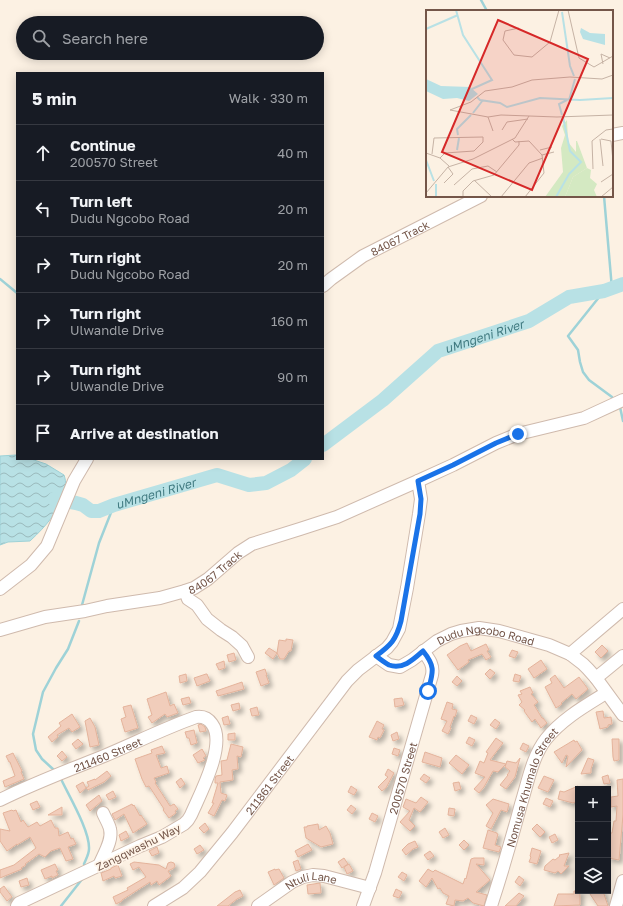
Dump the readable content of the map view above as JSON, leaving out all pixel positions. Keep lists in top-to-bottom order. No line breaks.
{"streets":{"street":["84067 Track","Dudu Ngcobo Road","211460 Street","200570 Street","211861 Street","Nomusa Khumalo Street","Zangqwashu Way","Ntuli Lane"]},"crossings":[["84067 Track","211861 Street"],["Dudu Ngcobo Road","200570 Street"],["Dudu Ngcobo Road","211861 Street"],["Dudu Ngcobo Road","Nomusa Khumalo Street"],["211460 Street","Zangqwashu Way"],["200570 Street","Ntuli Lane"]],"water":["uMngeni River"],"page":{"search":"Search here","heading":["5 min","Walk · 330 m"],"list":[["Continue","200570 Street","40 m"],["Turn left","Dudu Ngcobo Road","20 m"],["Turn right","Dudu Ngcobo Road","20 m"],["Turn right","Ulwandle Drive","160 m"],["Turn right","Ulwandle Drive","90 m"],"Arrive at destination"],"map_buttons":["+","−"]}}
